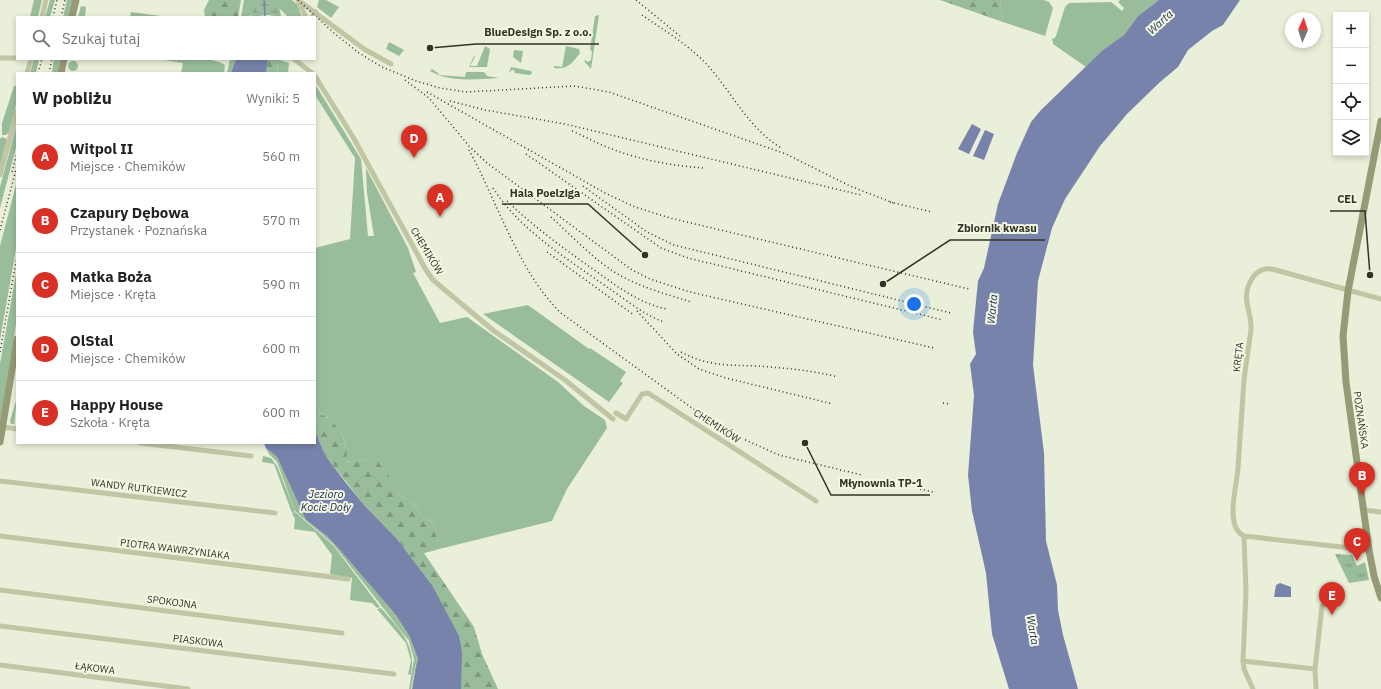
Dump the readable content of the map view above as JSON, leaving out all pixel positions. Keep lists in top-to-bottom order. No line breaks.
{"streets":{"street":["CHEMIKÓW","KRĘTA","POZNAŃSKA","WANDY RUTKIEWICZ","PIOTRA WAWRZYNIAKA","SPOKOJNA","PIASKOWA","ŁĄKOWA"]},"crossings":[["KRĘTA","POZNAŃSKA"]],"water":["Warta","Jezioro Kocie Doły"],"places":["BlueDesign Sp. z o.o.","Hala Poelziga","CEL","Zbiornik kwasu","Młynownia TP-1"],"north":"top","page":{"map_buttons":["+","−"],"search":"Szukaj tutaj","heading":["W pobliżu","Wyniki: 5"],"list":[{"mark":"A","name":"Witpol II","note":"Miejsce · Chemików","value":"560 m"},{"mark":"B","name":"Czapury Dębowa","note":"Przystanek · Poznańska","value":"570 m"},{"mark":"C","name":"Matka Boża","note":"Miejsce · Kręta","value":"590 m"},{"mark":"D","name":"OlStal","note":"Miejsce · Chemików","value":"600 m"},{"mark":"E","name":"Happy House","note":"Szkoła · Kręta","value":"600 m"}],"pins":["D","A","B","C","E"]}}
